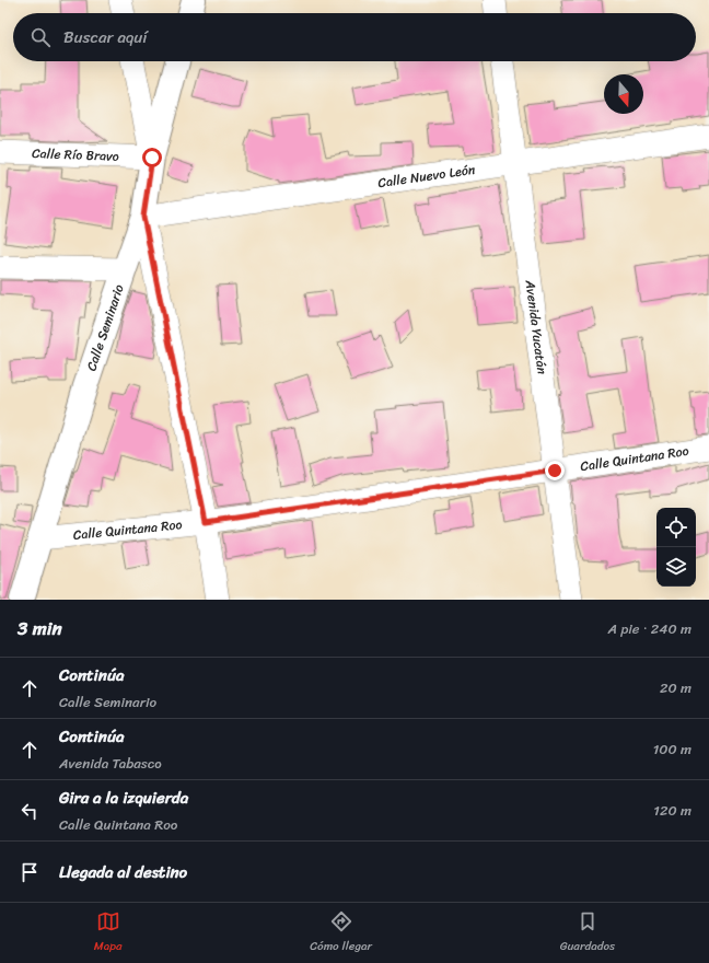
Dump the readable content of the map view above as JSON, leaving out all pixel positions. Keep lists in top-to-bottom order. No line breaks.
{"streets":{"street":["Calle Río Bravo","Calle Nuevo León","Avenida Yucatán","Calle Seminario","Calle Quintana Roo"]},"crossings":[["Calle Río Bravo","Calle Seminario"],["Calle Nuevo León","Avenida Yucatán"],["Calle Nuevo León","Calle Seminario"],["Avenida Yucatán","Calle Quintana Roo"],["Calle Seminario","Calle Quintana Roo"]],"north":"bottom","page":{"search":"Buscar aquí","heading":["3 min","A pie · 240 m"],"list":[["Continúa","Calle Seminario","20 m"],["Continúa","Avenida Tabasco","100 m"],["Gira a la izquierda","Calle Quintana Roo","120 m"],"Llegada al destino"],"nav":["Mapa","Cómo llegar","Guardados"]}}
